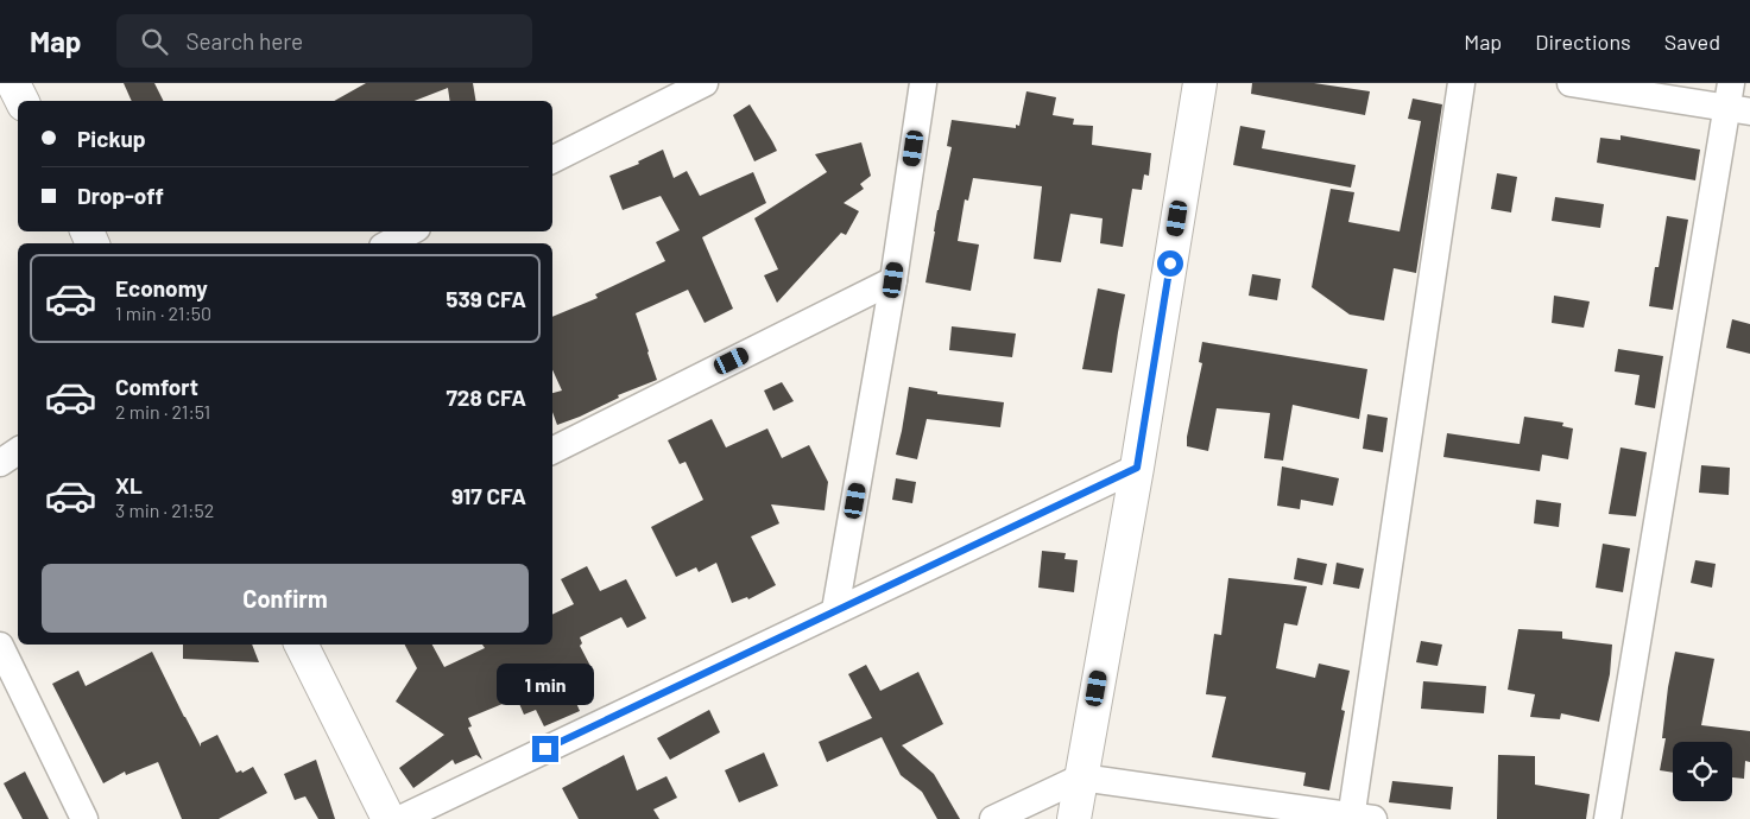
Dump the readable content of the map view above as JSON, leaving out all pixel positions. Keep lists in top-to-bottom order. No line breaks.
{"page":{"header":"Map","search":"Search here","nav":["Map","Directions","Saved"],"banner":["Pickup","Drop-off"],"list":[{"name":"Economy","note":"1 min · 21:50","value":"539 CFA"},{"name":"Comfort","note":"2 min · 21:51","value":"728 CFA"},{"name":"XL","note":"3 min · 21:52","value":"917 CFA"}],"buttons":"Confirm","bubble":"1 min"}}
